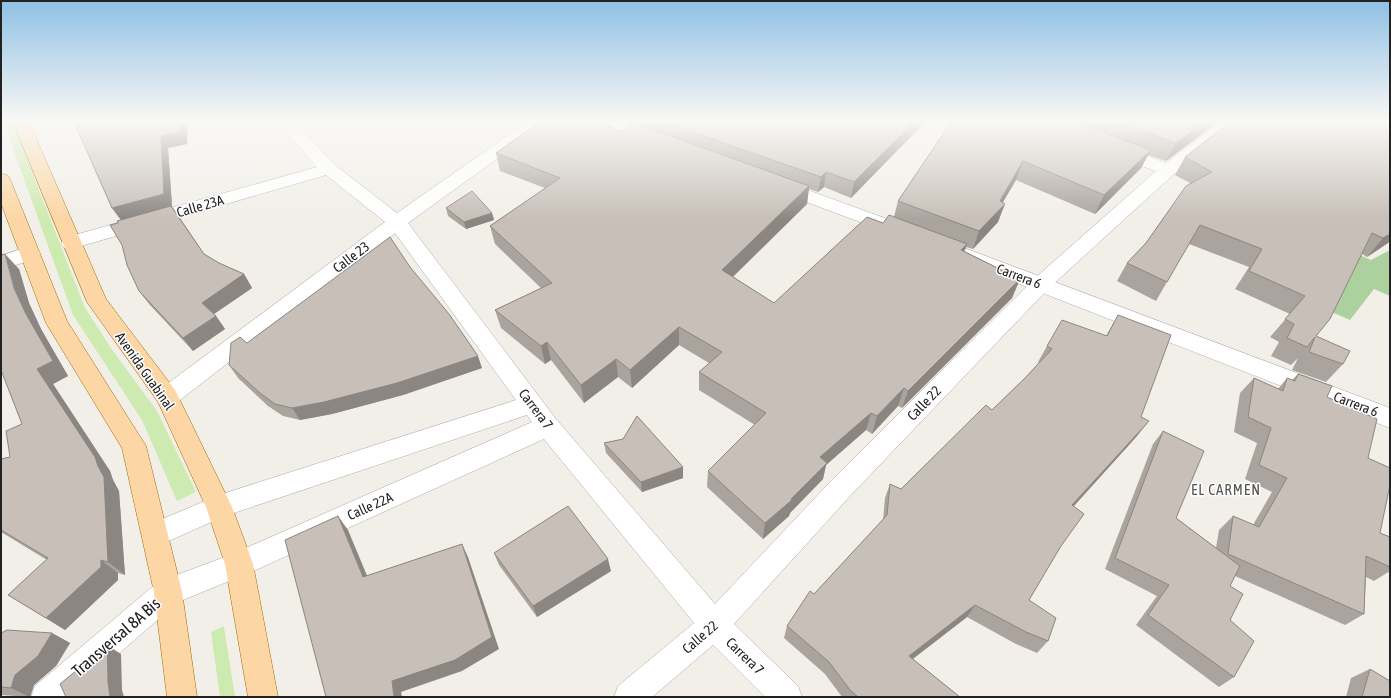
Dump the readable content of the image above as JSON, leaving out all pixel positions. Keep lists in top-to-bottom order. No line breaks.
{"streets":{"main road":["Avenida Guabinal"],"street":["Calle 23A","Calle 23","Carrera 6","Calle 22","Carrera 7","Calle 22A","Transversal 8A Bis"]},"crossings":[["Calle 23A","Avenida Guabinal"],["Calle 23A","Carrera 7"],["Calle 23","Avenida Guabinal"],["Calle 23","Carrera 7"],["Carrera 6","Calle 22"],["Avenida Guabinal","Calle 22A"],["Calle 22","Carrera 7"],["Carrera 7","Calle 22A"],["Calle 22A","Transversal 8A Bis"]],"districts":["EL CARMEN"]}
